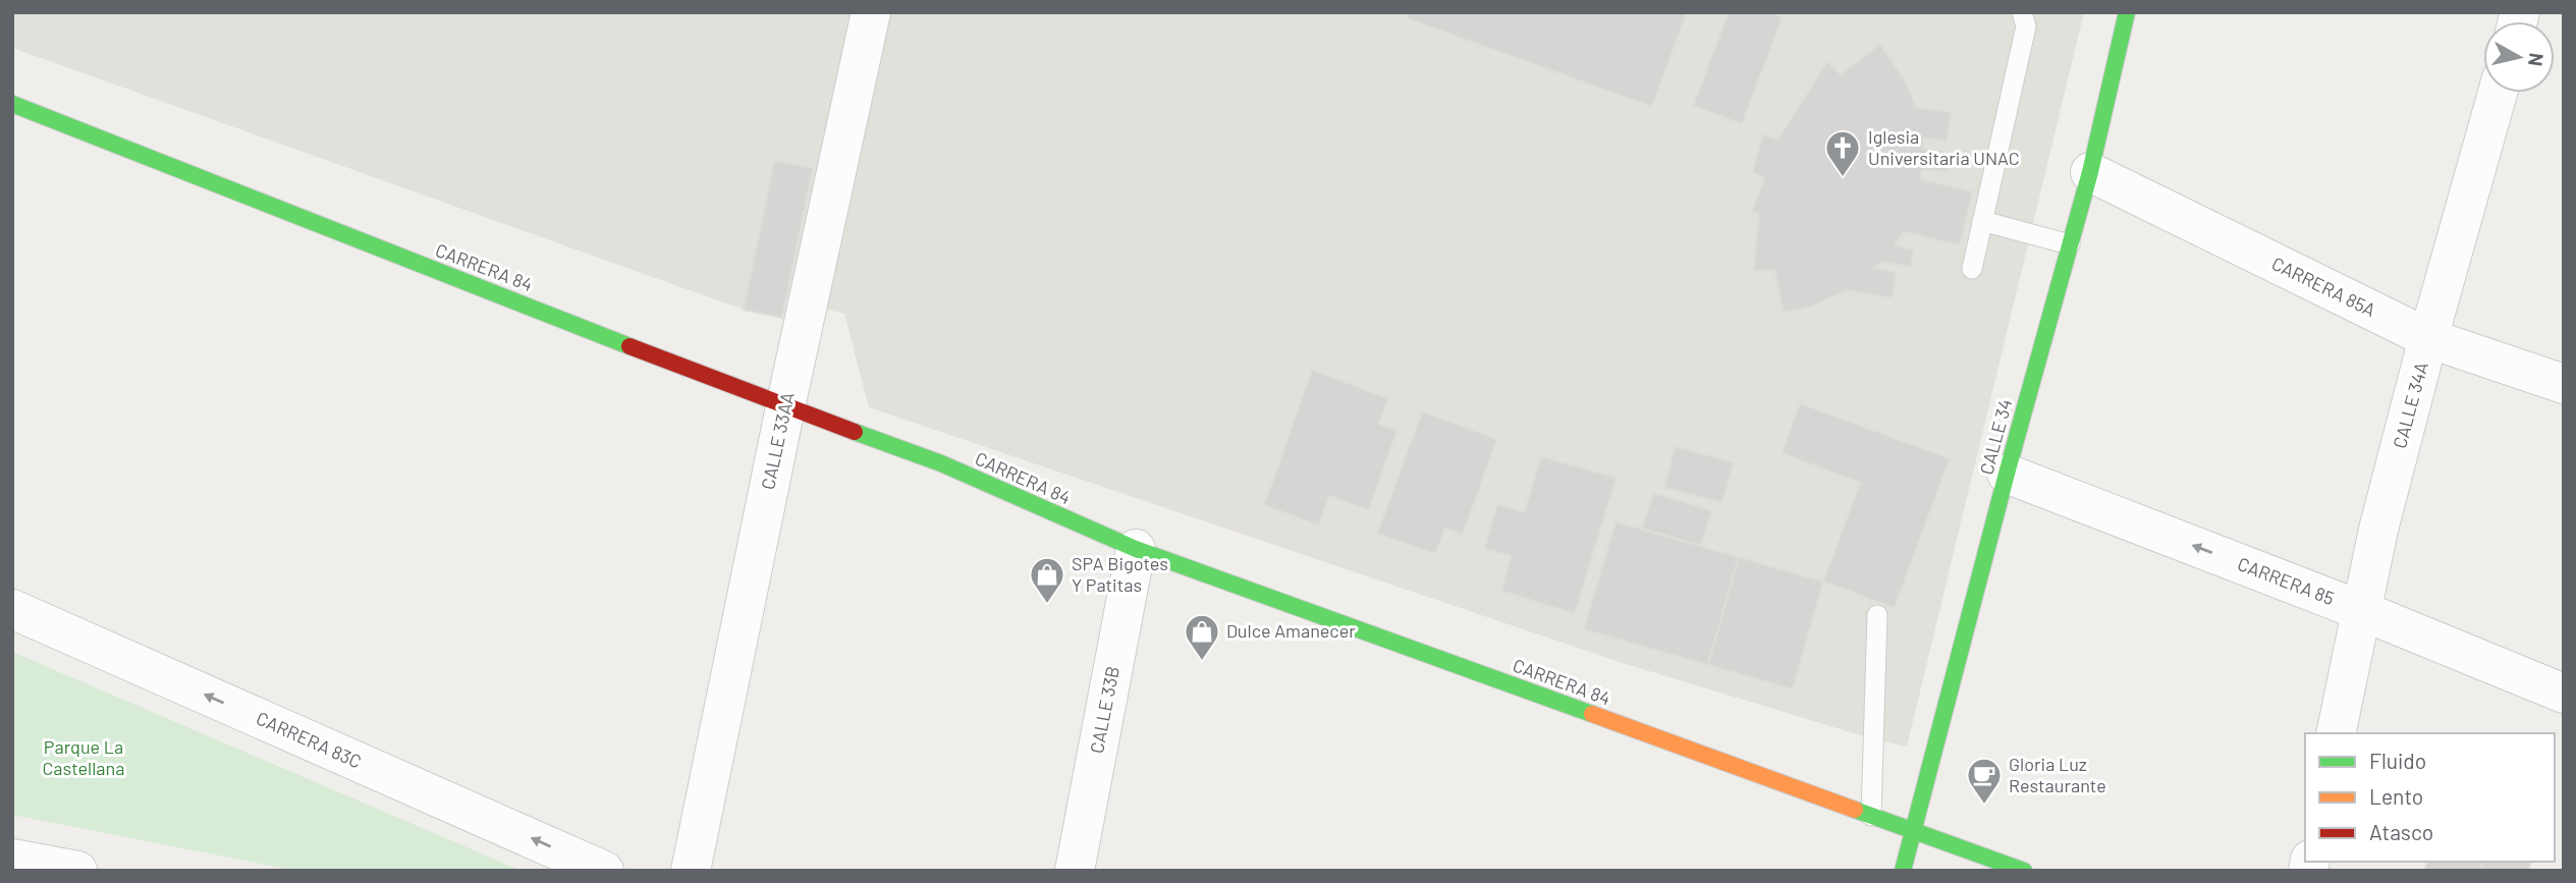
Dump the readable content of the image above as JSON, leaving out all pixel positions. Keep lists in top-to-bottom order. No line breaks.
{"streets":{"street":["CARRERA 84","CARRERA 85A","CALLE 34A","CALLE 34","CALLE 33AA","CARRERA 85","CALLE 33B","CARRERA 83C"]},"crossings":[["CARRERA 84","CALLE 34"],["CARRERA 84","CALLE 33AA"],["CARRERA 84","CALLE 33B"],["CARRERA 85A","CALLE 34A"],["CARRERA 85A","CALLE 34"],["CALLE 34A","CARRERA 85"],["CALLE 34","CARRERA 85"]],"one_way":["CARRERA 85","CARRERA 83C"],"parks":["Parque La Castellana"],"places":{"church":["Iglesia Universitaria UNAC"],"shop":["SPA Bigotes Y Patitas","Dulce Amanecer"],"cafe":["Gloria Luz Restaurante"]},"legend":["Fluido","Lento","Atasco"],"north":"right"}
